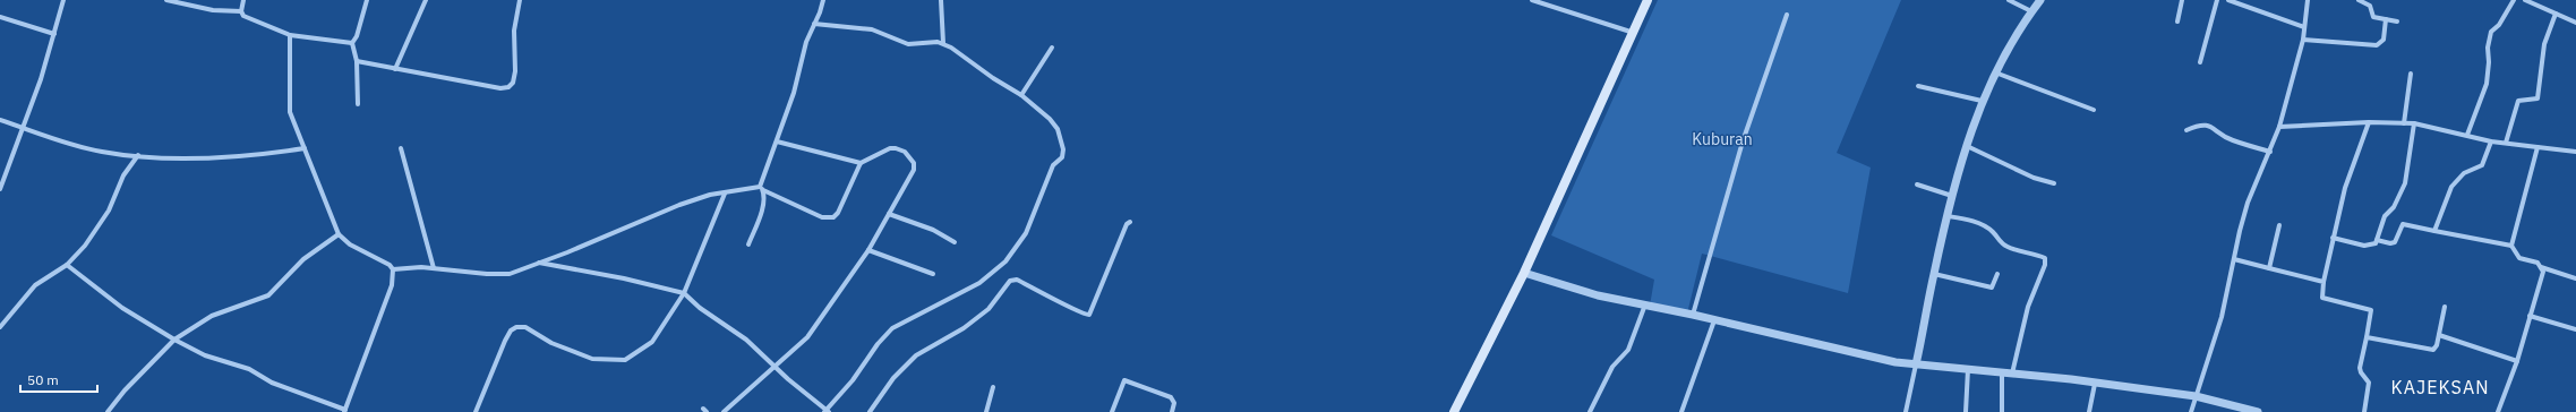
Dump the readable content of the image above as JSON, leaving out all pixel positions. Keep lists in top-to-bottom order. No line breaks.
{"districts":["KAJEKSAN"],"parks":["Kuburan"],"scale_bar":"50 m"}
